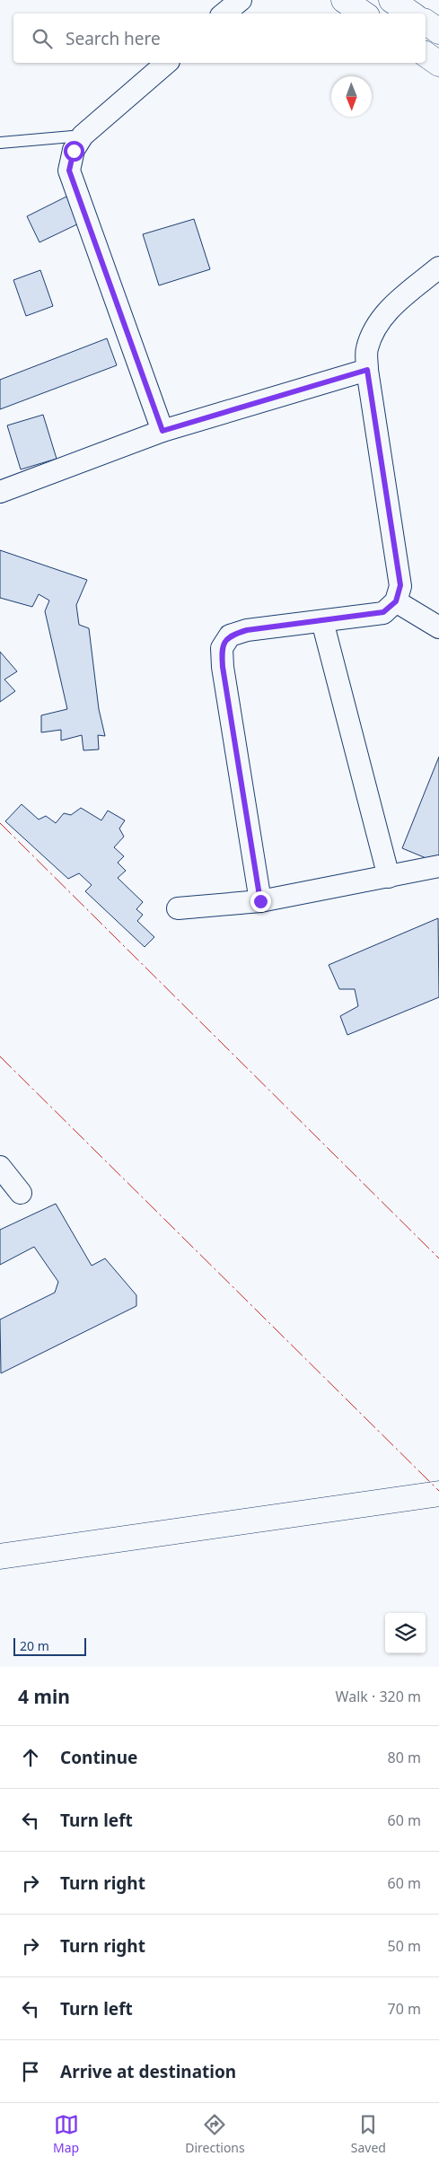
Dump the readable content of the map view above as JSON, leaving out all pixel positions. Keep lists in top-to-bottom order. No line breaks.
{"scale_bar":"20 m","north":"bottom","page":{"search":"Search here","scale":"20 m","heading":["4 min","Walk · 320 m"],"list":[["Continue","80 m"],["Turn left","60 m"],["Turn right","60 m"],["Turn right","50 m"],["Turn left","70 m"],"Arrive at destination"],"nav":["Map","Directions","Saved"]}}
